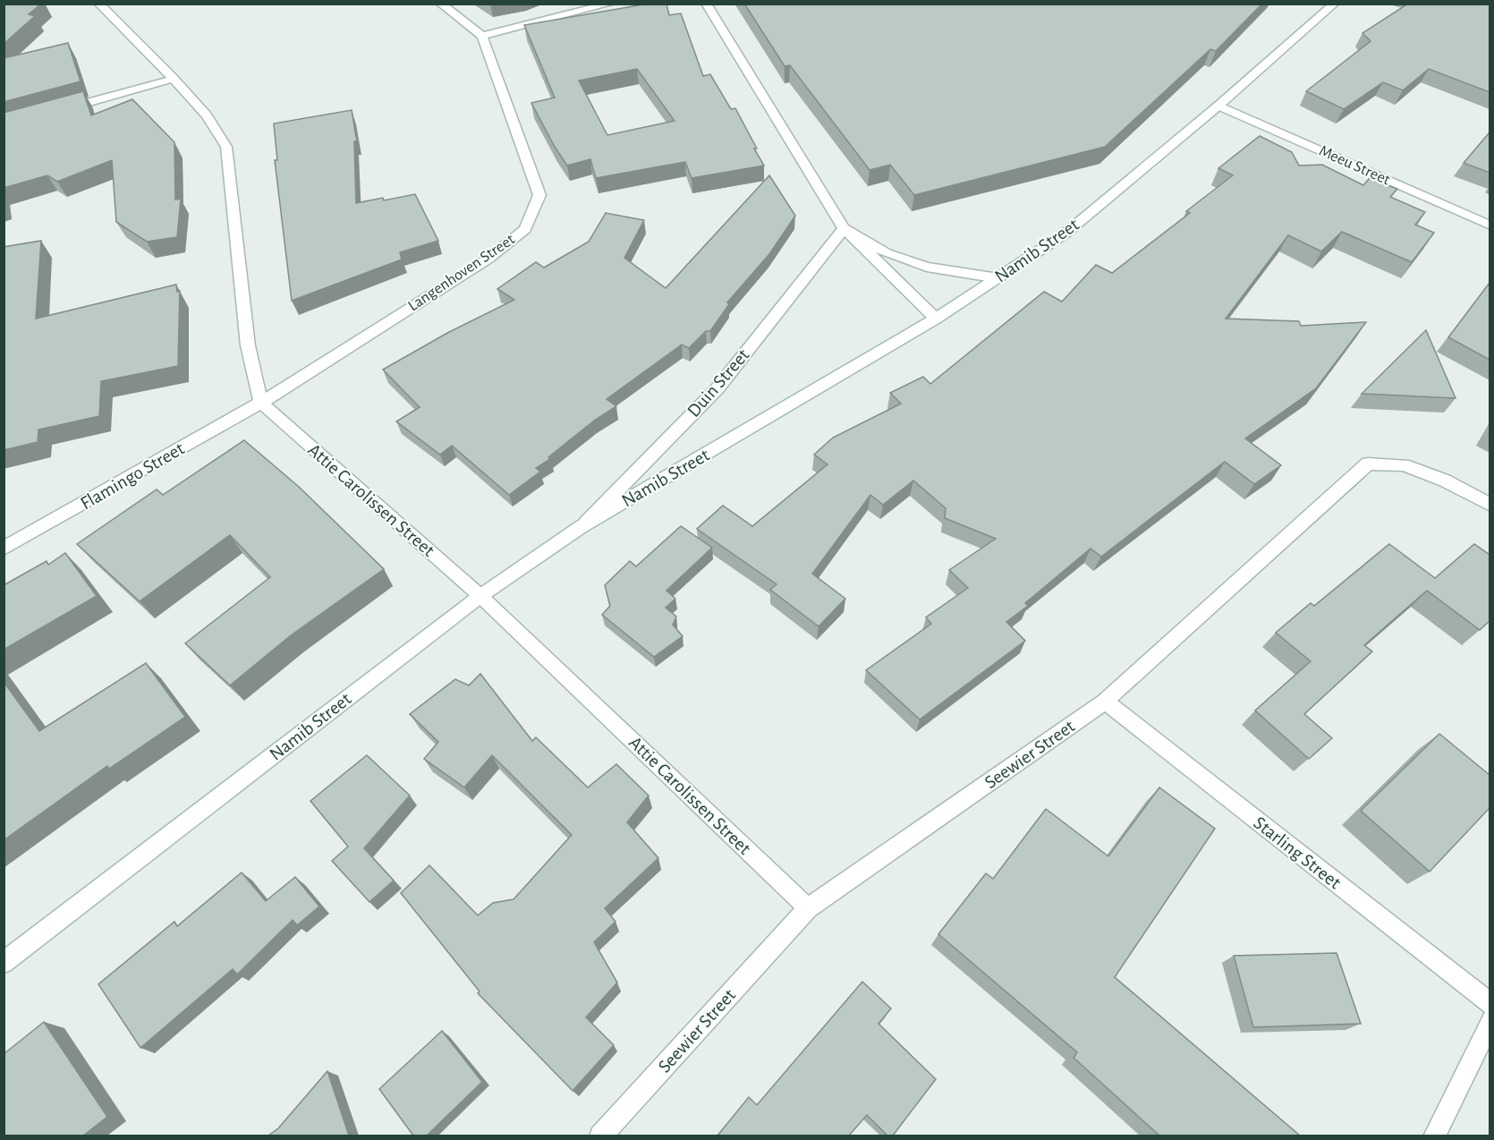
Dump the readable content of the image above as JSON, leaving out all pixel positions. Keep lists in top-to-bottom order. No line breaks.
{"streets":{"street":["Meeu Street","Namib Street","Langenhoven Street","Duin Street","Flamingo Street","Attie Carolissen Street","Seewier Street","Starling Street"]},"crossings":[["Meeu Street","Namib Street"],["Namib Street","Duin Street"],["Namib Street","Attie Carolissen Street"],["Langenhoven Street","Flamingo Street"],["Langenhoven Street","Attie Carolissen Street"],["Flamingo Street","Attie Carolissen Street"],["Attie Carolissen Street","Seewier Street"],["Seewier Street","Starling Street"]]}
